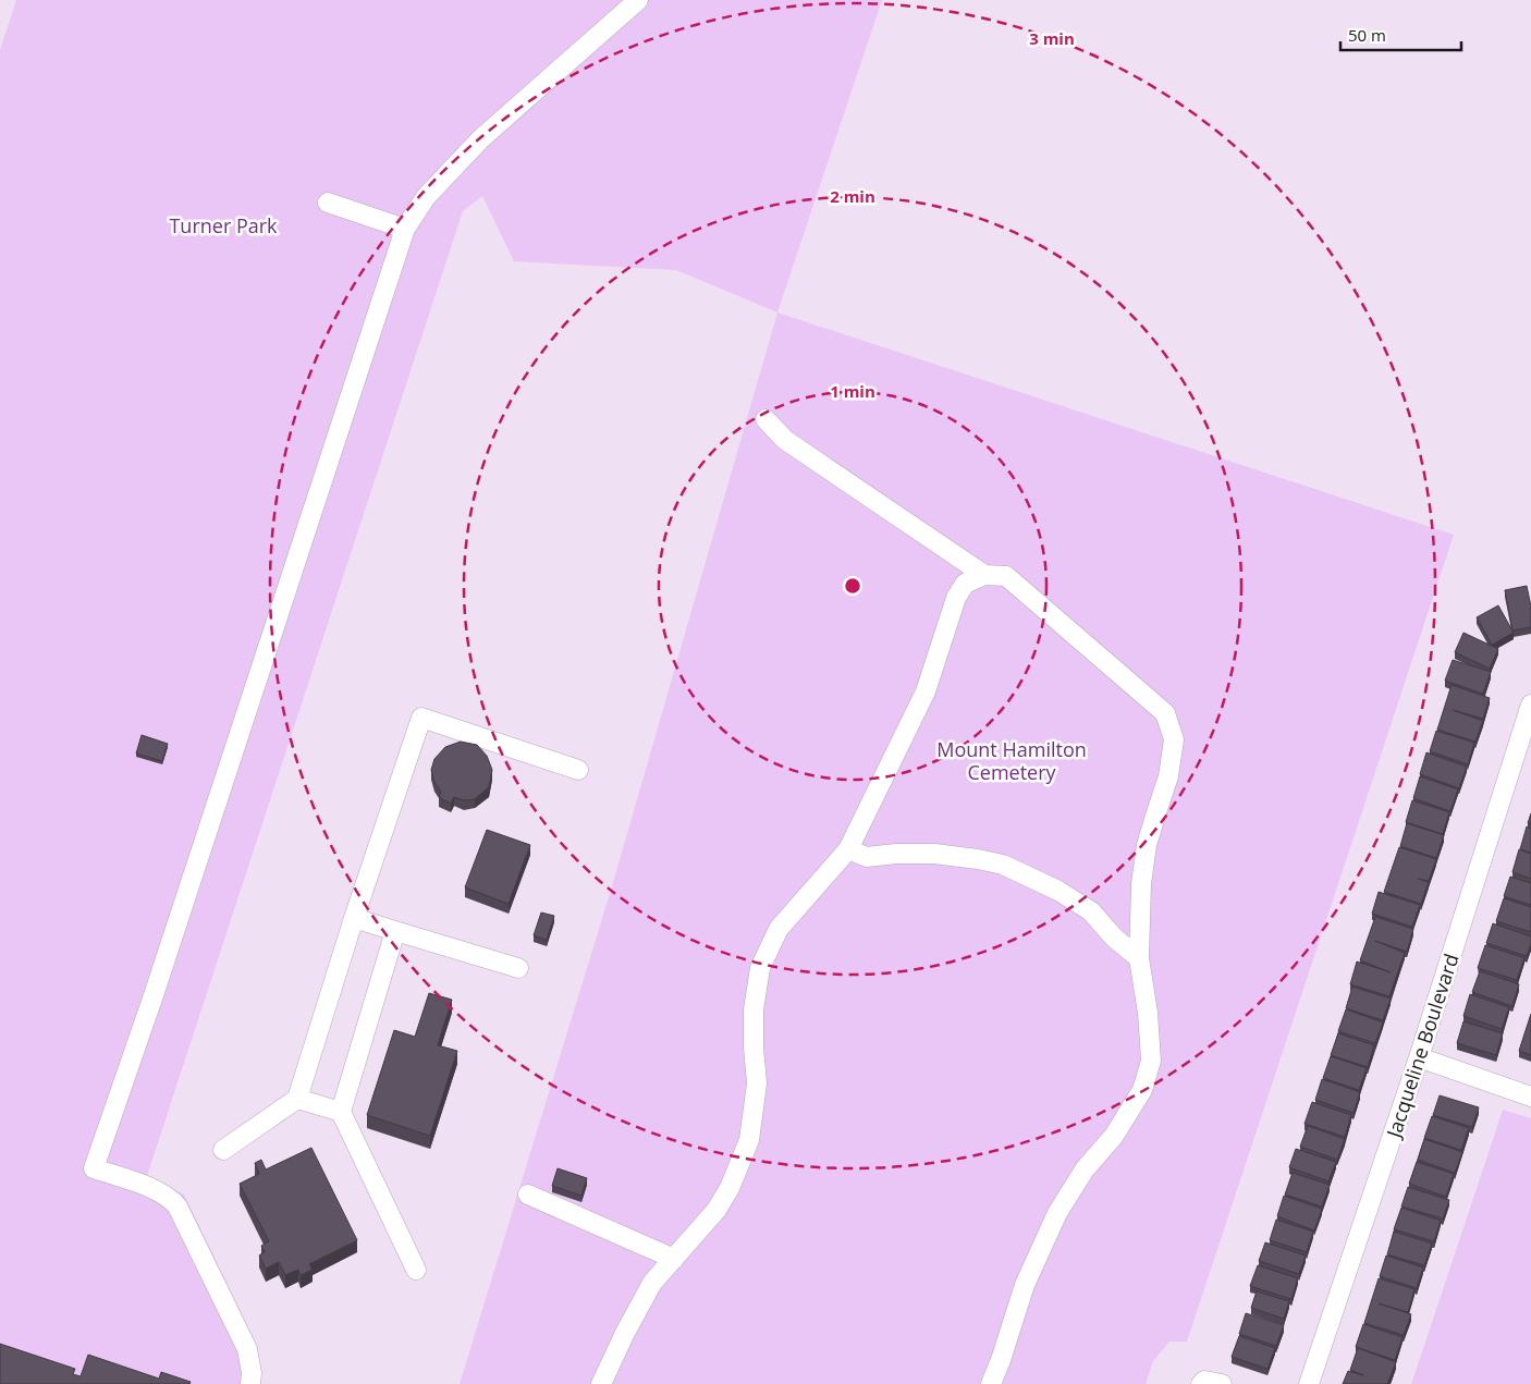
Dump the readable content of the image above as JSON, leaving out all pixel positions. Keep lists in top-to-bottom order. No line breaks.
{"streets":{"street":["Jacqueline Boulevard"]},"parks":["Turner Park","Mount Hamilton Cemetery"],"scale_bar":"50 m","rings":["3 min","2 min","1 min"]}
